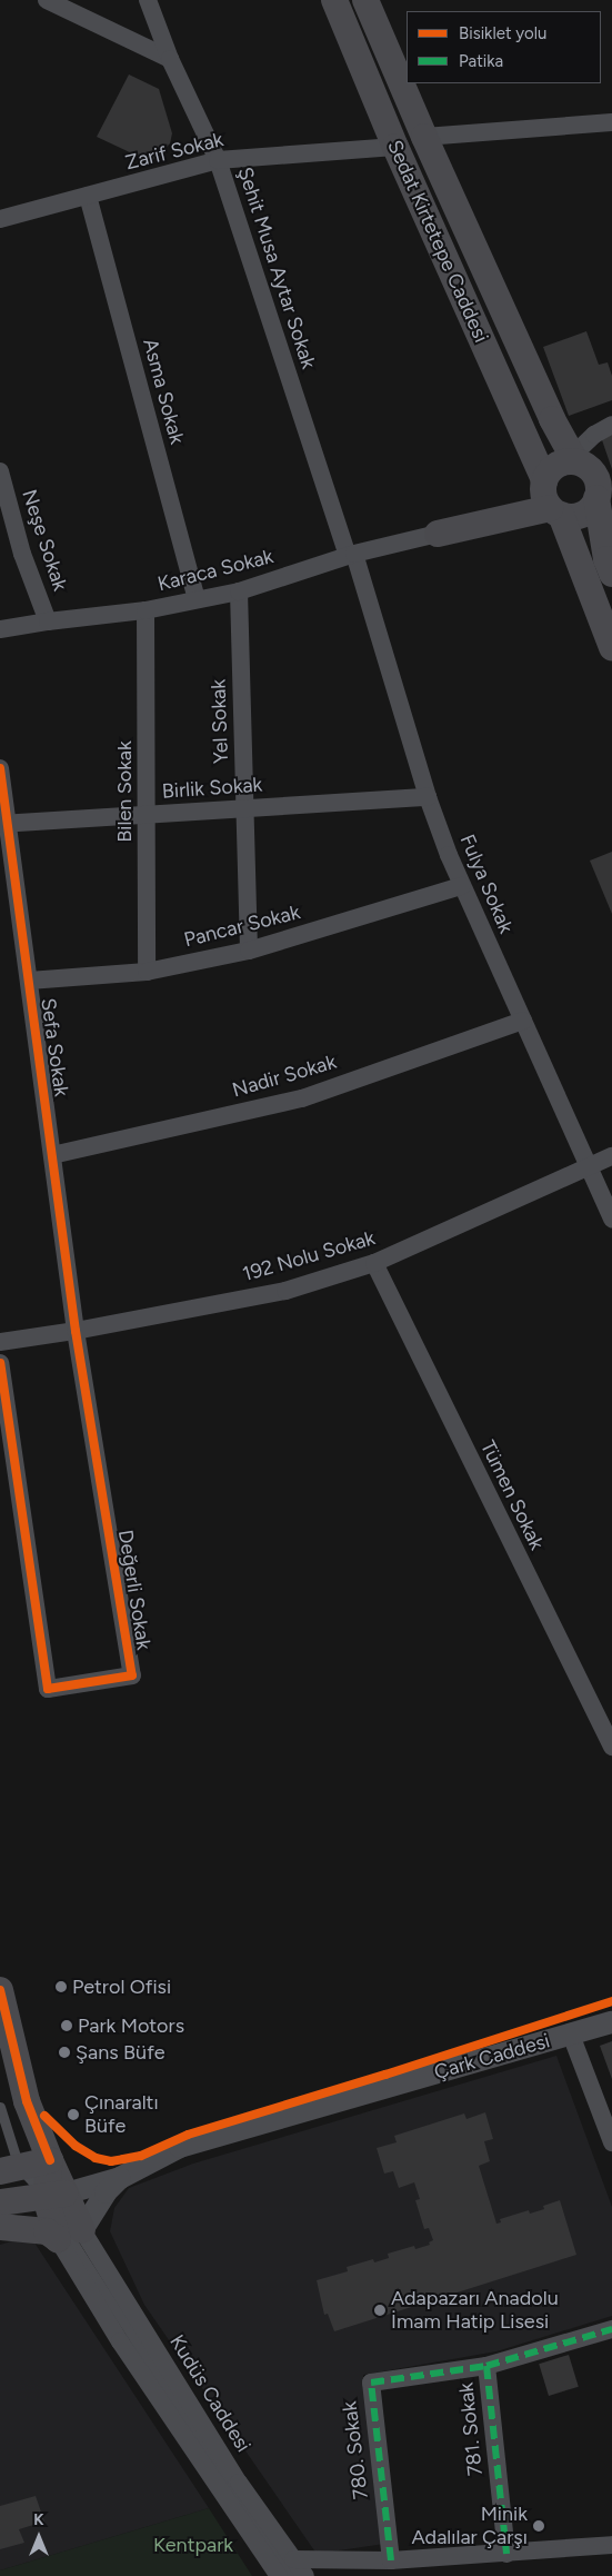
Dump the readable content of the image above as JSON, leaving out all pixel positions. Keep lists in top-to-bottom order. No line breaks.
{"streets":{"main road":["Sedat Kirtetepe Caddesi"],"street":["Zarif Sokak","Şehit Musa Aytar Sokak","Asma Sokak","Neşe Sokak","Karaca Sokak","Yel Sokak","Birlik Sokak","Bilen Sokak","Fulya Sokak","Pancar Sokak","Sefa Sokak","Nadir Sokak","192 Nolu Sokak","Tümen Sokak","Değerli Sokak","Çark Caddesi","Kudüs Caddesi","781. Sokak","780. Sokak"]},"crossings":[["Zarif Sokak","Sedat Kirtetepe Caddesi"],["Zarif Sokak","Şehit Musa Aytar Sokak"],["Zarif Sokak","Asma Sokak"],["Şehit Musa Aytar Sokak","Karaca Sokak"],["Şehit Musa Aytar Sokak","Fulya Sokak"],["Asma Sokak","Karaca Sokak"],["Neşe Sokak","Karaca Sokak"],["Karaca Sokak","Yel Sokak"],["Karaca Sokak","Bilen Sokak"],["Karaca Sokak","Fulya Sokak"],["Yel Sokak","Birlik Sokak"],["Yel Sokak","Pancar Sokak"],["Birlik Sokak","Bilen Sokak"],["Birlik Sokak","Fulya Sokak"],["Birlik Sokak","Sefa Sokak"],["Bilen Sokak","Pancar Sokak"],["Fulya Sokak","Pancar Sokak"],["Fulya Sokak","Nadir Sokak"],["Fulya Sokak","192 Nolu Sokak"],["Pancar Sokak","Sefa Sokak"],["Sefa Sokak","Nadir Sokak"],["Sefa Sokak","192 Nolu Sokak"],["Sefa Sokak","Değerli Sokak"],["192 Nolu Sokak","Tümen Sokak"],["192 Nolu Sokak","Değerli Sokak"],["781. Sokak","780. Sokak"]],"parks":["Kentpark"],"places":["Petrol Ofisi","Park Motors","Şans Büfe","Çınaraltı Büfe","Adapazarı Anadolu İmam Hatip Lisesi","Minik Adalılar Çarşı"],"legend":["Bisiklet yolu","Patika"],"north":"top"}
